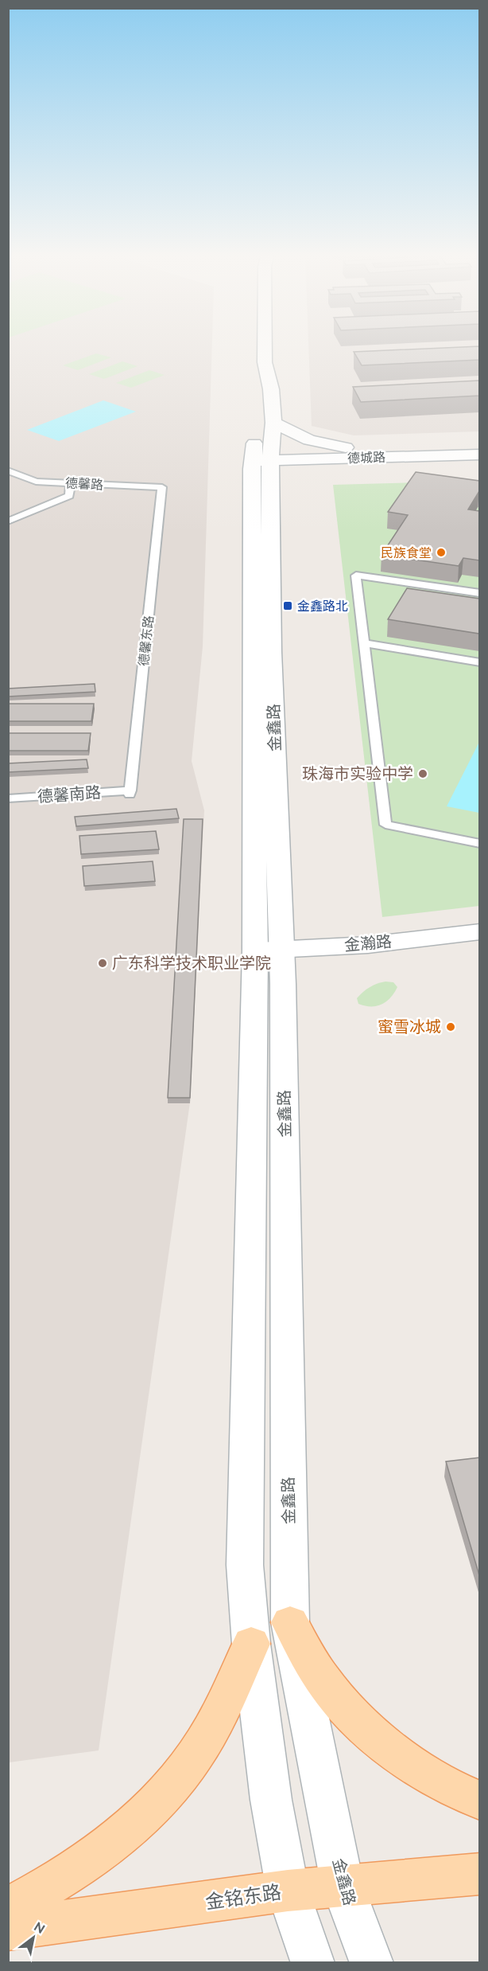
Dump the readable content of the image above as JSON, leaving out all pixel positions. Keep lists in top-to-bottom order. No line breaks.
{"streets":{"main road":["金铭东路"],"street":["德城路","金鑫路","金瀚路"],"lane":["德馨路","德馨东路","德馨南路"]},"crossings":[["德城路","金鑫路"],["德馨路","德馨东路"],["德馨东路","德馨南路"],["金鑫路","金瀚路"],["金鑫路","金铭东路"]],"places":{"other":["民族食堂","珠海市实验中学","广东科学技术职业学院","蜜雪冰城"],"transit":["金鑫路北"]},"north":"top right"}
